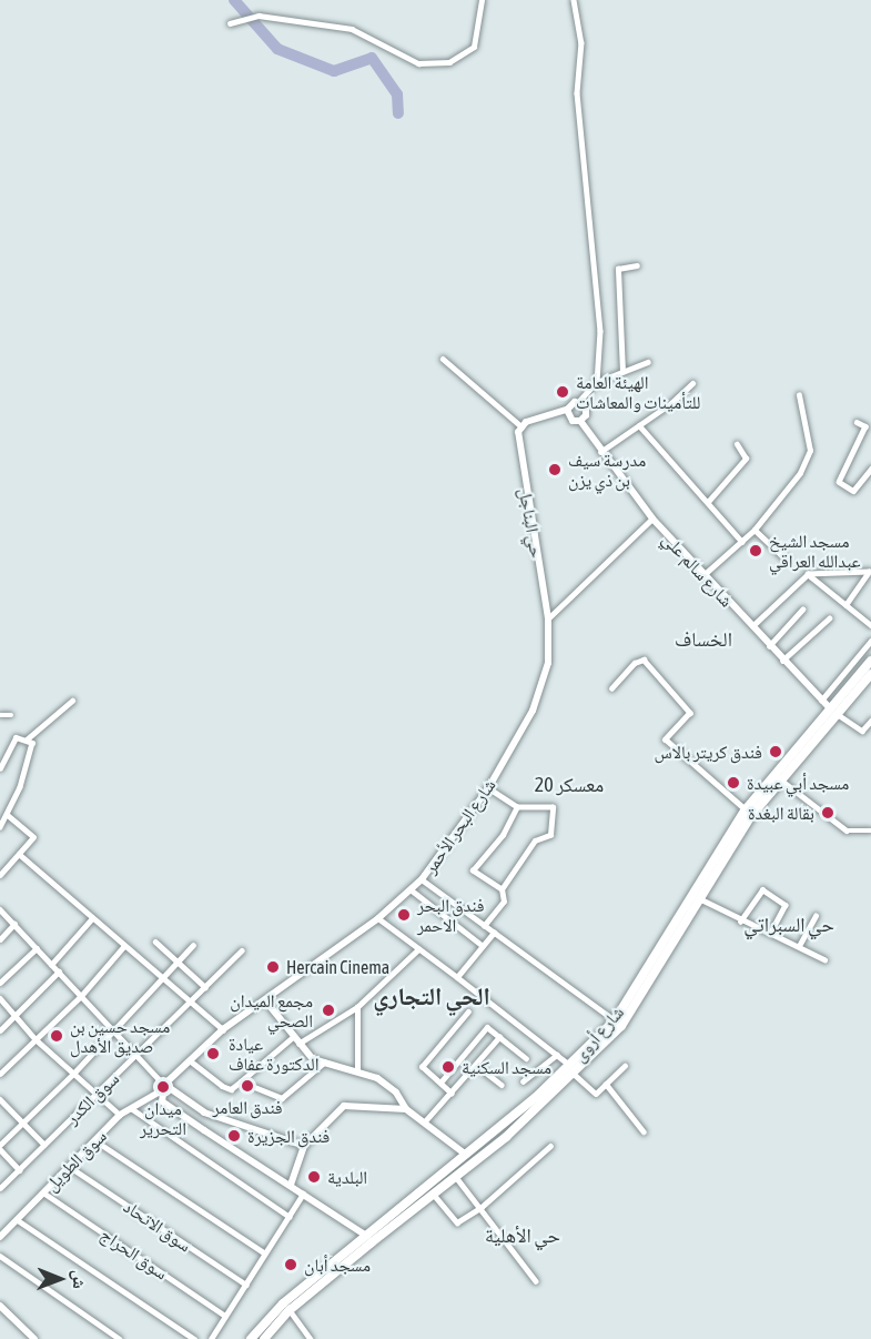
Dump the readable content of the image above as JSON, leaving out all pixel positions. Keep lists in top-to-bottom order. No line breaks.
{"streets":{"main road":["شارع أروى"],"street":["حي البناجل","شارع سالم علي","شارع البحر الأحمر","سوق الكدر","سوق الطويل","سوق الاتحاد","سوق الحراج"]},"crossings":[["حي البناجل","شارع البحر الأحمر"],["شارع سالم علي","شارع أروى"],["شارع البحر الأحمر","سوق الطويل"],["سوق الطويل","سوق الاتحاد"],["سوق الطويل","سوق الحراج"]],"districts":["الخساف","معسكر 20","حي السبراتي","الحي التجاري","حي الأهلية"],"places":["الهيئة العامة للتأمينات والمعاشات","مدرسة سيف بن ذي يزن","مسجد الشيخ عبدالله العراقي","فندق كريتر بالاس","مسجد أبي عبيدة","بقالة البغدة","فندق البحر الاحمر","Hercain Cinema","مجمع الميدان الصحي","مسجد حسين بن صديق الأهدل","عيادة الدكتورة عفاف","مسجد السكنية","فندق العامر","ميدان التحرير","فندق الجزيرة","البلدية","مسجد أبان"],"north":"right"}
